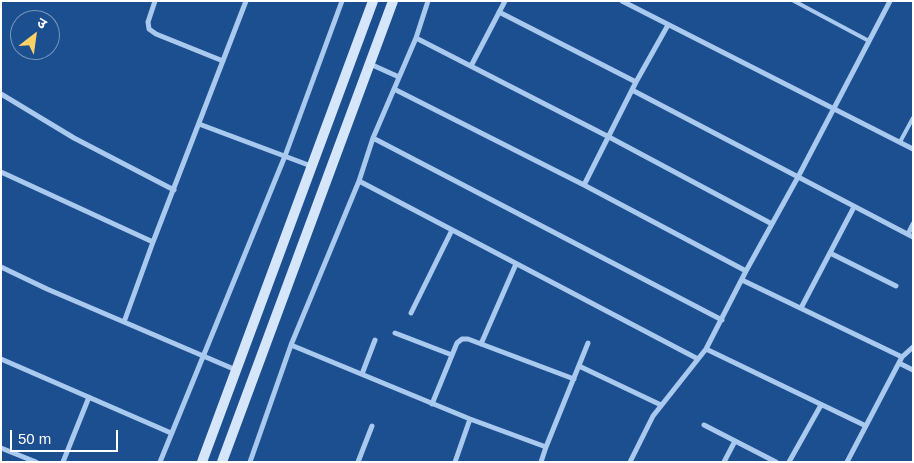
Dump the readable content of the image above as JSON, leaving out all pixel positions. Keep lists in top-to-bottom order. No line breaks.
{"scale_bar":"50 m","north":"top right"}
